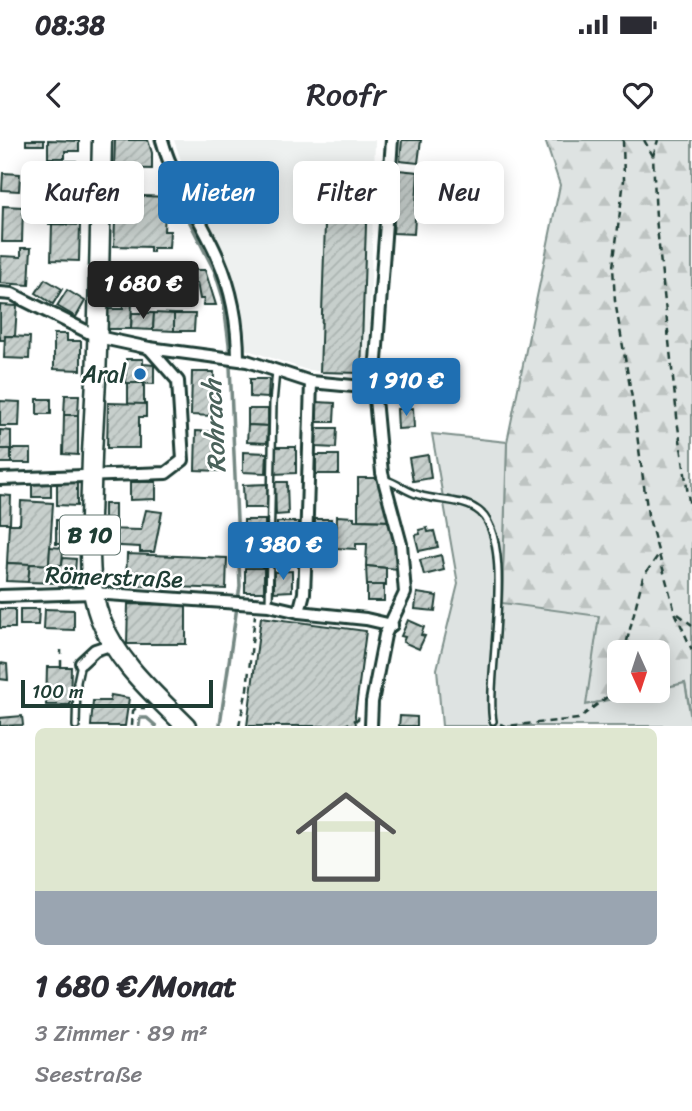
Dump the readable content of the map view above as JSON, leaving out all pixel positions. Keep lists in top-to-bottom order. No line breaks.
{"streets":{"main road":["B 10"],"street":["Römerstraße"]},"crossings":[["B 10","Römerstraße"]],"water":["Rohrach"],"places":["Aral"],"scale_bar":"100 m","north":"bottom","page":{"status":"08:38","header":"Roofr","chip":["Kaufen","Mieten","Filter","Neu"],"price":["1 680 €","1 910 €","1 380 €"],"scale":"100 m","list":[{"name":"1 680 €/Monat","note":"3 Zimmer · 89 m² · Seestraße"}]}}
